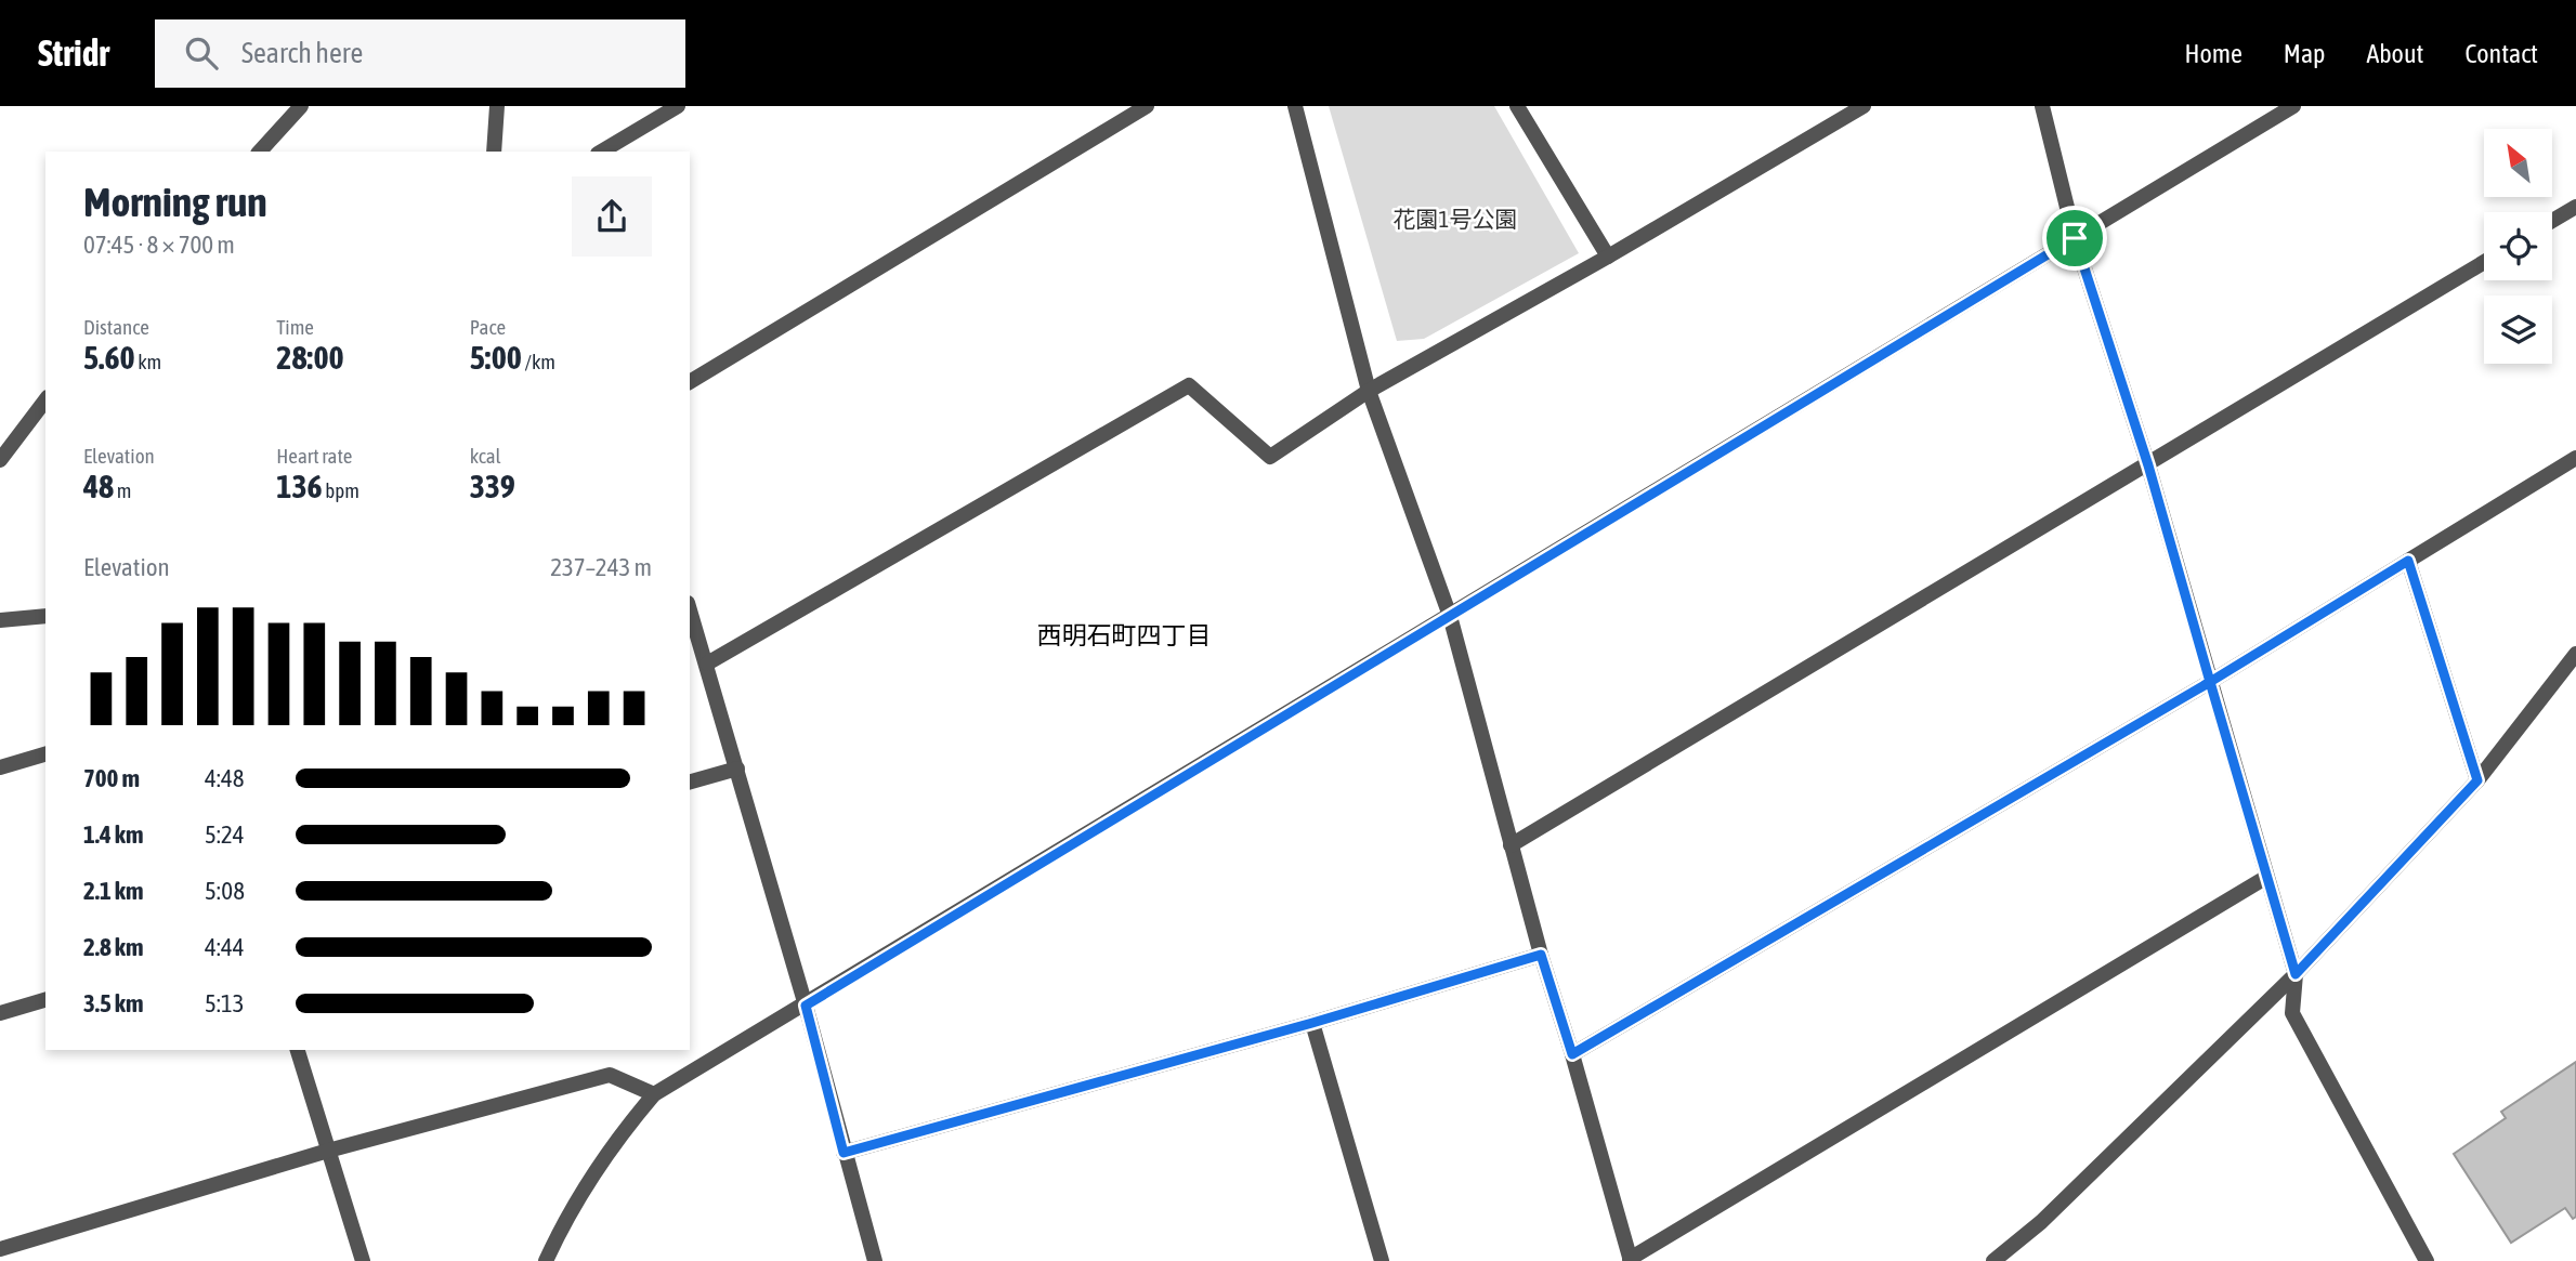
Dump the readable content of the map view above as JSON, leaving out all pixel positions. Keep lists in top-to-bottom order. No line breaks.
{"districts":["西明石町四丁目"],"parks":["花園1号公園"],"north":"top left","page":{"header":"Stridr","search":"Search here","nav":["Home","Map","About","Contact"],"heading":["Morning run","07:45 · 8 × 700 m"],"stats":[["Distance","5.60 km"],["Time","28:00"],["Pace","5:00 /km"],["Elevation","48 m"],["Heart rate","136 bpm"],["kcal","339"]],"chart":["Elevation","237–243 m"],"list":[{"name":"700 m","note":"4:48"},{"name":"1.4 km","note":"5:24"},{"name":"2.1 km","note":"5:08"},{"name":"2.8 km","note":"4:44"},{"name":"3.5 km","note":"5:13"}]}}
